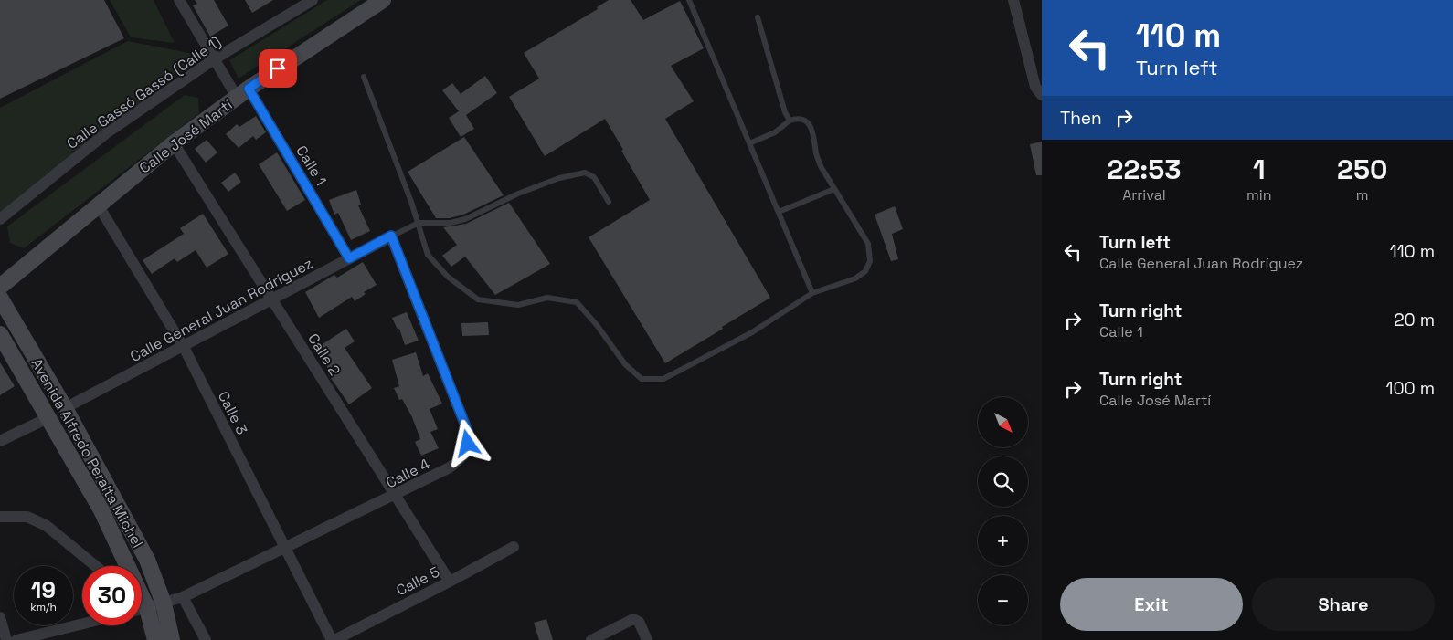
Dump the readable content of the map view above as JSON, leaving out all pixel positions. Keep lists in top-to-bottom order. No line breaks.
{"streets":{"main road":["Calle José Martí","Avenida Alfredo Peralta Michel"],"street":["Calle Gassó Gassó (Calle 1)","Calle 1","Calle General Juan Rodríguez","Calle 2","Calle 3","Calle 4","Calle 5"]},"crossings":[["Calle Gassó Gassó (Calle 1)","Calle 1"],["Calle José Martí","Calle 1"],["Calle José Martí","Calle 2"],["Calle José Martí","Calle 3"],["Calle 1","Calle General Juan Rodríguez"],["Calle General Juan Rodríguez","Calle 2"],["Calle General Juan Rodríguez","Calle 3"],["Calle General Juan Rodríguez","Avenida Alfredo Peralta Michel"],["Calle General Juan Rodríguez","Calle 4"],["Calle 2","Calle 4"],["Calle 2","Calle 5"],["Calle 3","Calle 4"],["Calle 3","Calle 5"],["Avenida Alfredo Peralta Michel","Calle 4"]],"north":"bottom right","page":{"turn":["110 m","Turn left"],"then":"Then","eta":["22:53","Arrival","1","min","250","m"],"list":[{"name":"Turn left","note":"Calle General Juan Rodríguez","value":"110 m"},{"name":"Turn right","note":"Calle 1","value":"20 m"},{"name":"Turn right","note":"Calle José Martí","value":"100 m"}],"map_buttons":["+","−"],"speed":"19 km/h","limit":"30","buttons":["Exit","Share"]}}
